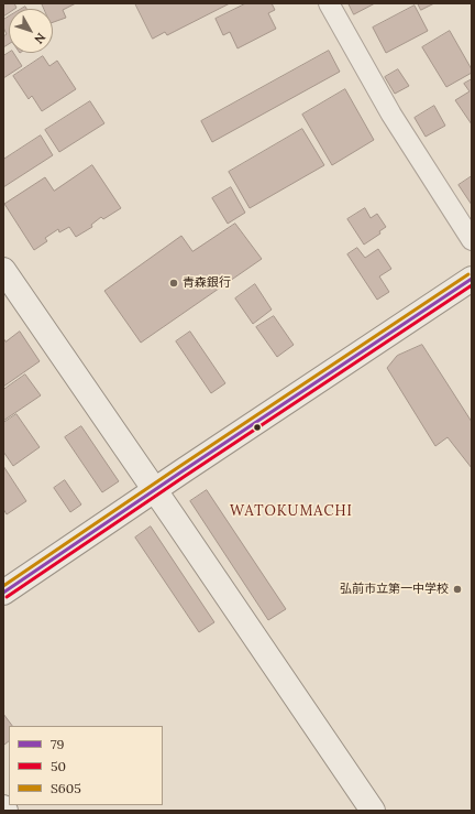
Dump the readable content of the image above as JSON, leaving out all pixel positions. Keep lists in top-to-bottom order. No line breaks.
{"districts":["WATOKUMACHI"],"places":["青森銀行","弘前市立第一中学校"],"lines":["transit line S605","transit line 79","transit line 50"],"legend":["79","50","S605"],"north":"bottom right"}
